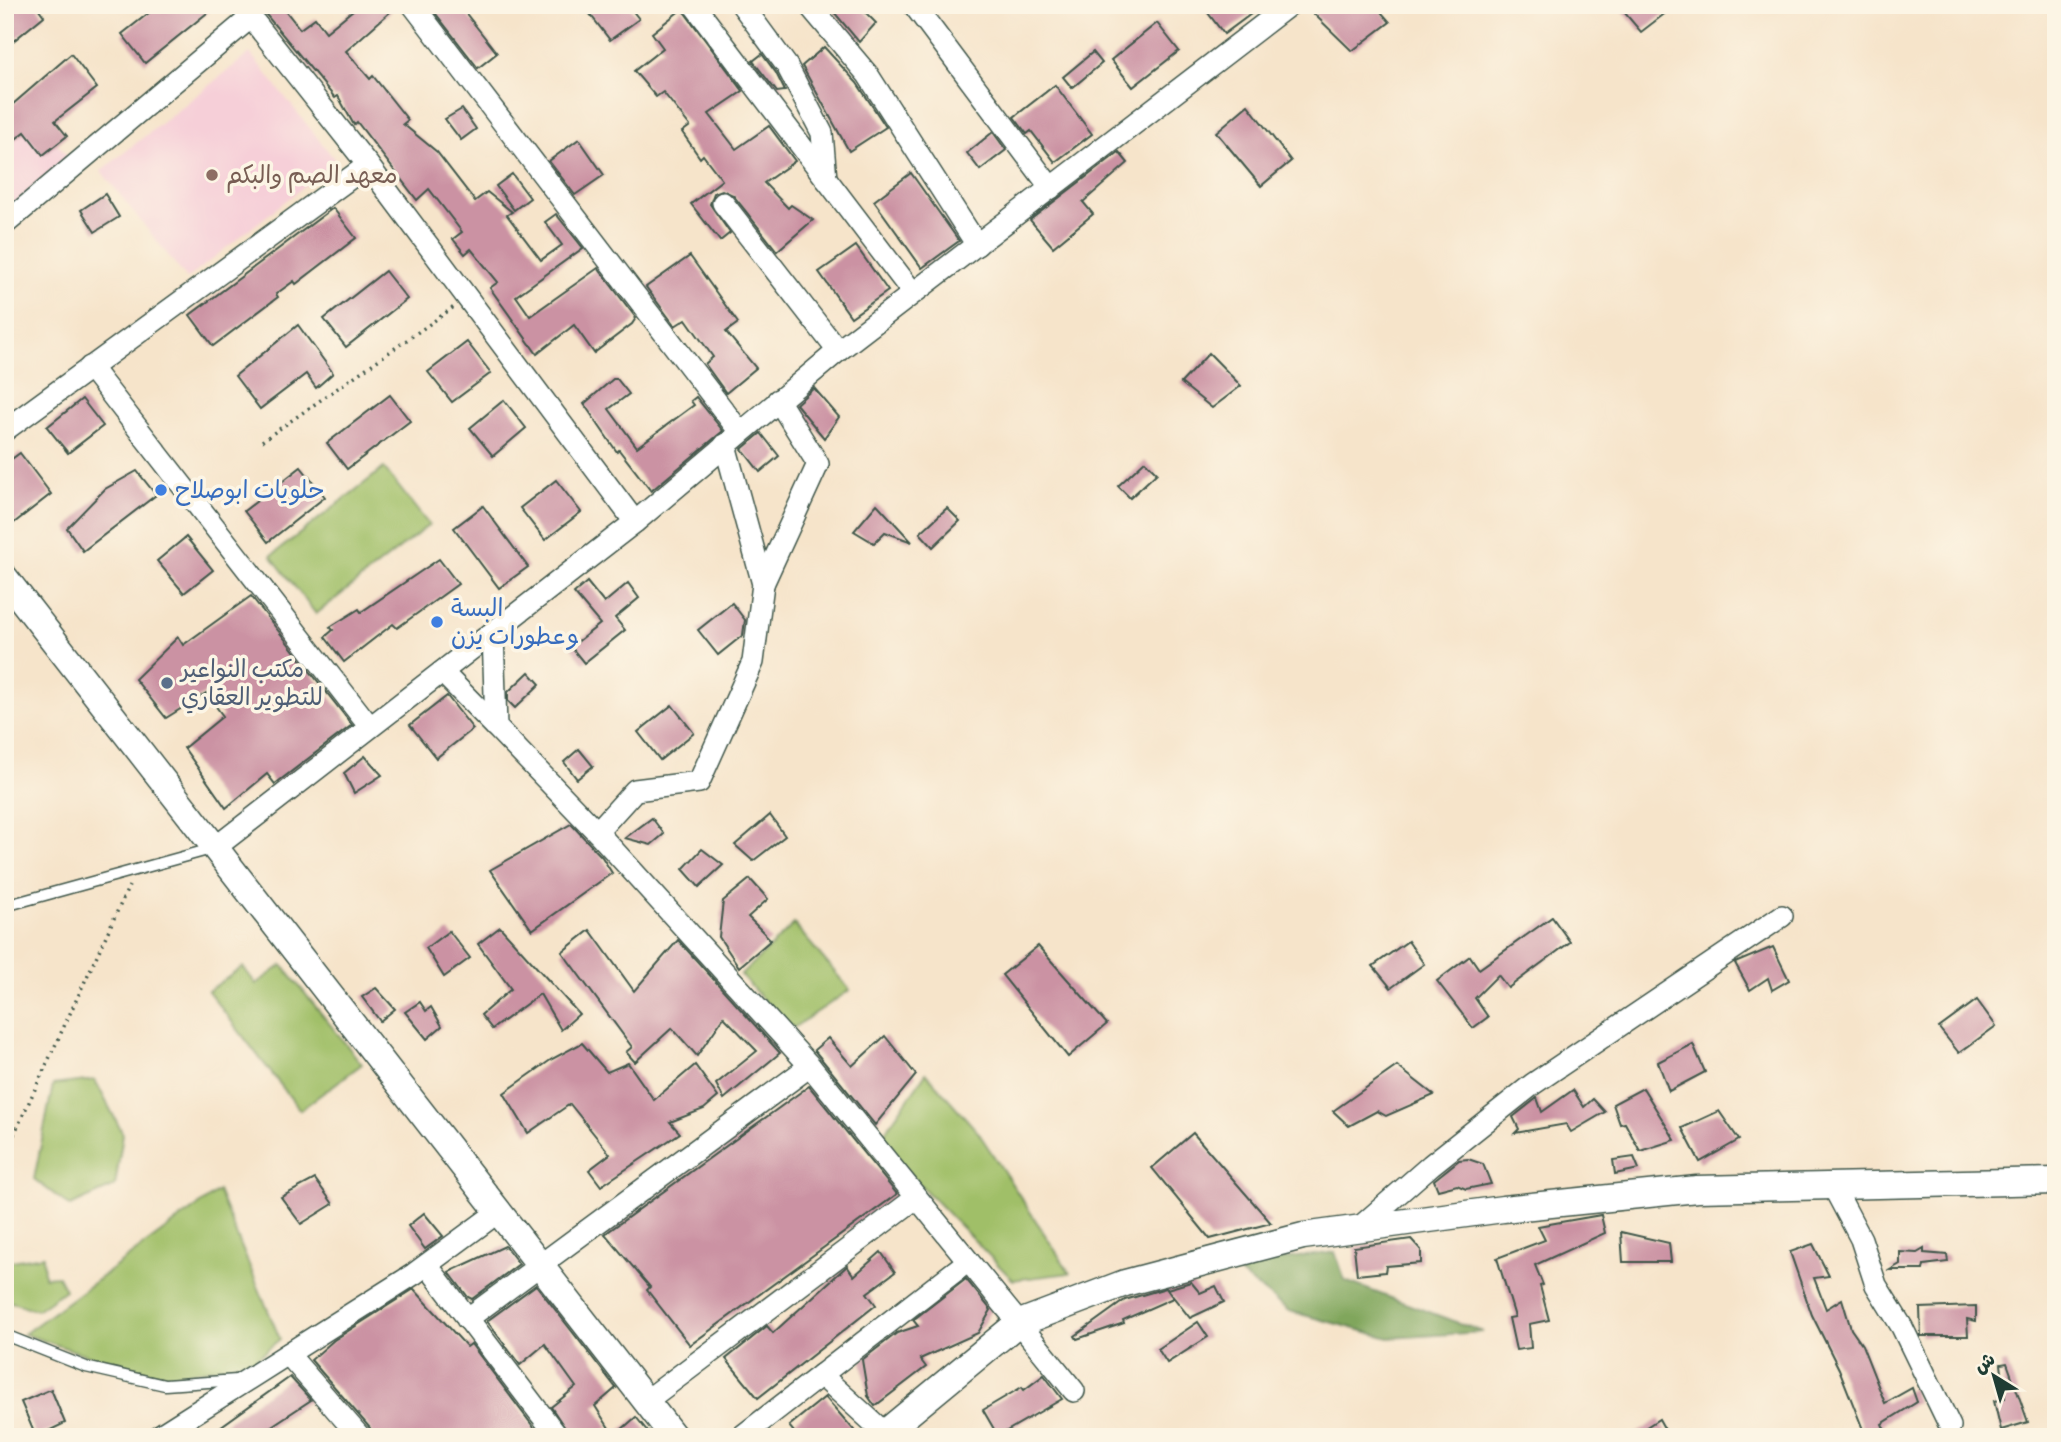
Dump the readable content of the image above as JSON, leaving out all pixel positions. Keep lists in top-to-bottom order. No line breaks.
{"places":["معهد الصم والبكم","حلويات ابوصلاح","البسة وعطورات يزن","مكتب النواعير للتطوير العقاري"],"north":"top left"}
